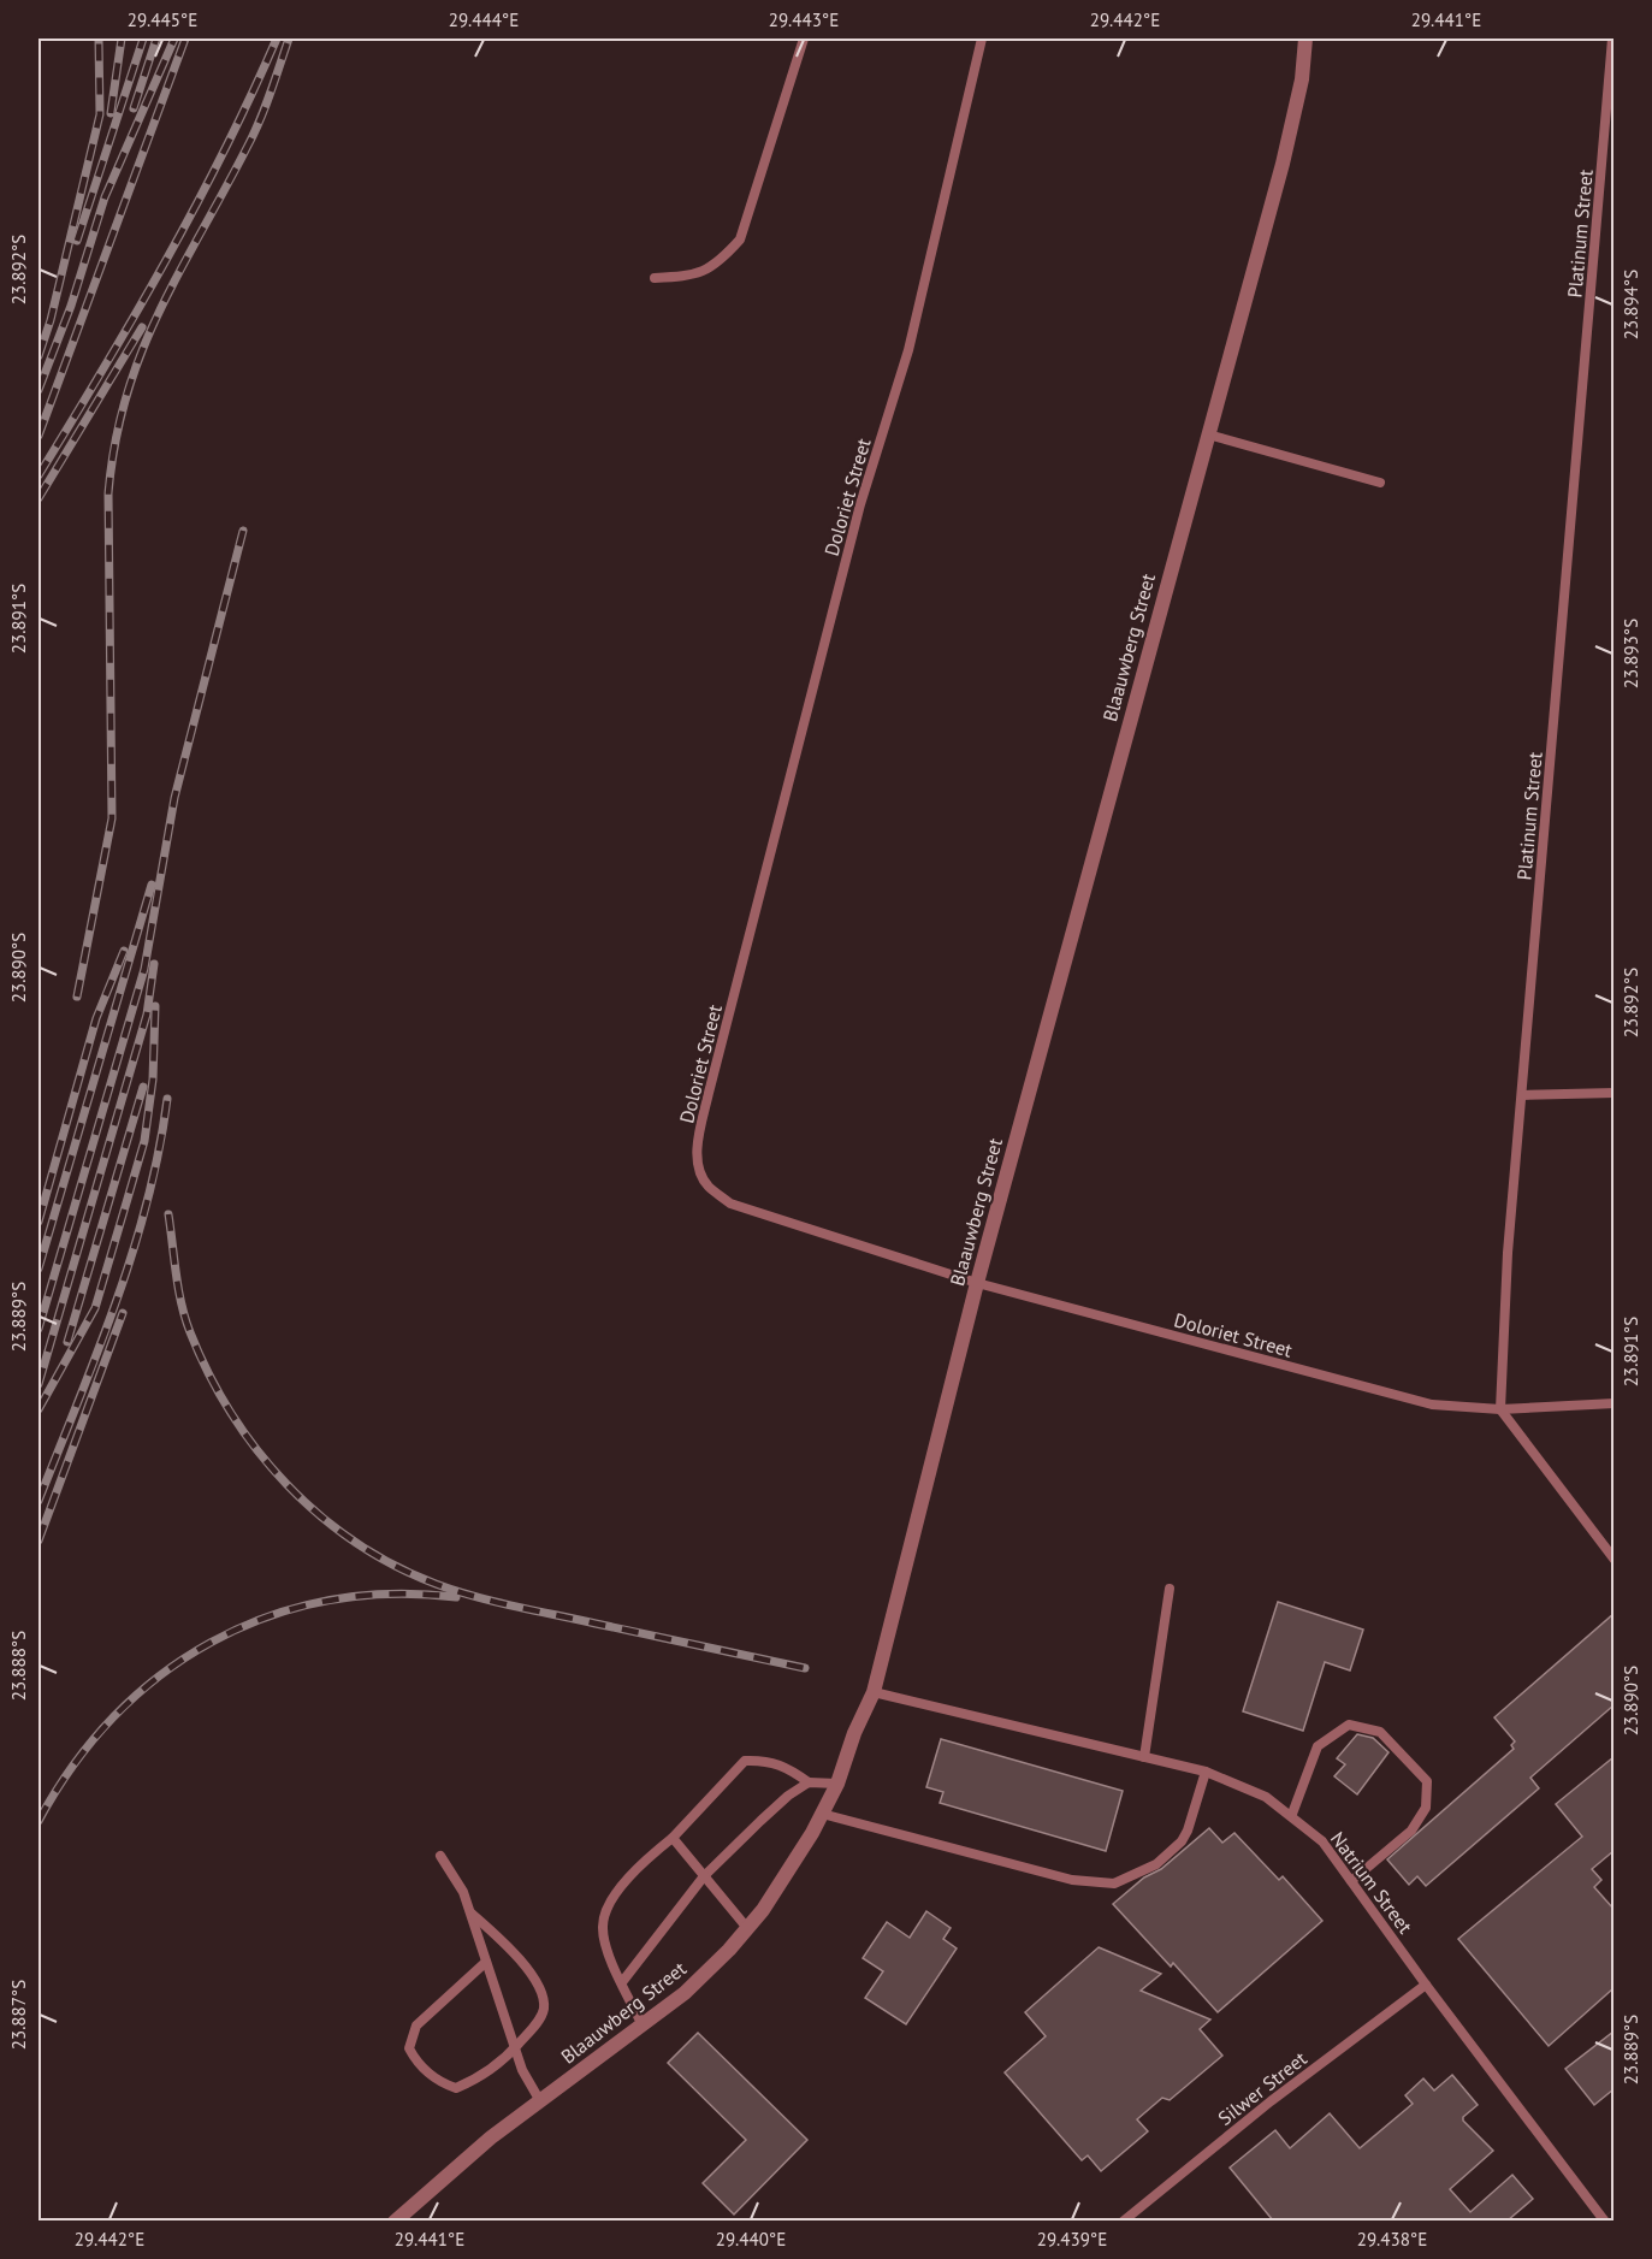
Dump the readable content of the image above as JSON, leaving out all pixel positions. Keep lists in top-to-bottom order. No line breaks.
{"streets":{"street":["Blaauwberg Street"],"lane":["Platinum Street","Doloriet Street","Natrium Street","Silwer Street"]},"crossings":[["Platinum Street","Doloriet Street"],["Doloriet Street","Blaauwberg Street"],["Blaauwberg Street","Natrium Street"],["Natrium Street","Silwer Street"]],"coordinates":["29.445°E","29.444°E","29.443°E","29.442°E","29.441°E","23.892°S","23.894°S","23.891°S","23.893°S","23.890°S","23.889°S","23.888°S","23.887°S","29.440°E","29.439°E","29.438°E"]}
